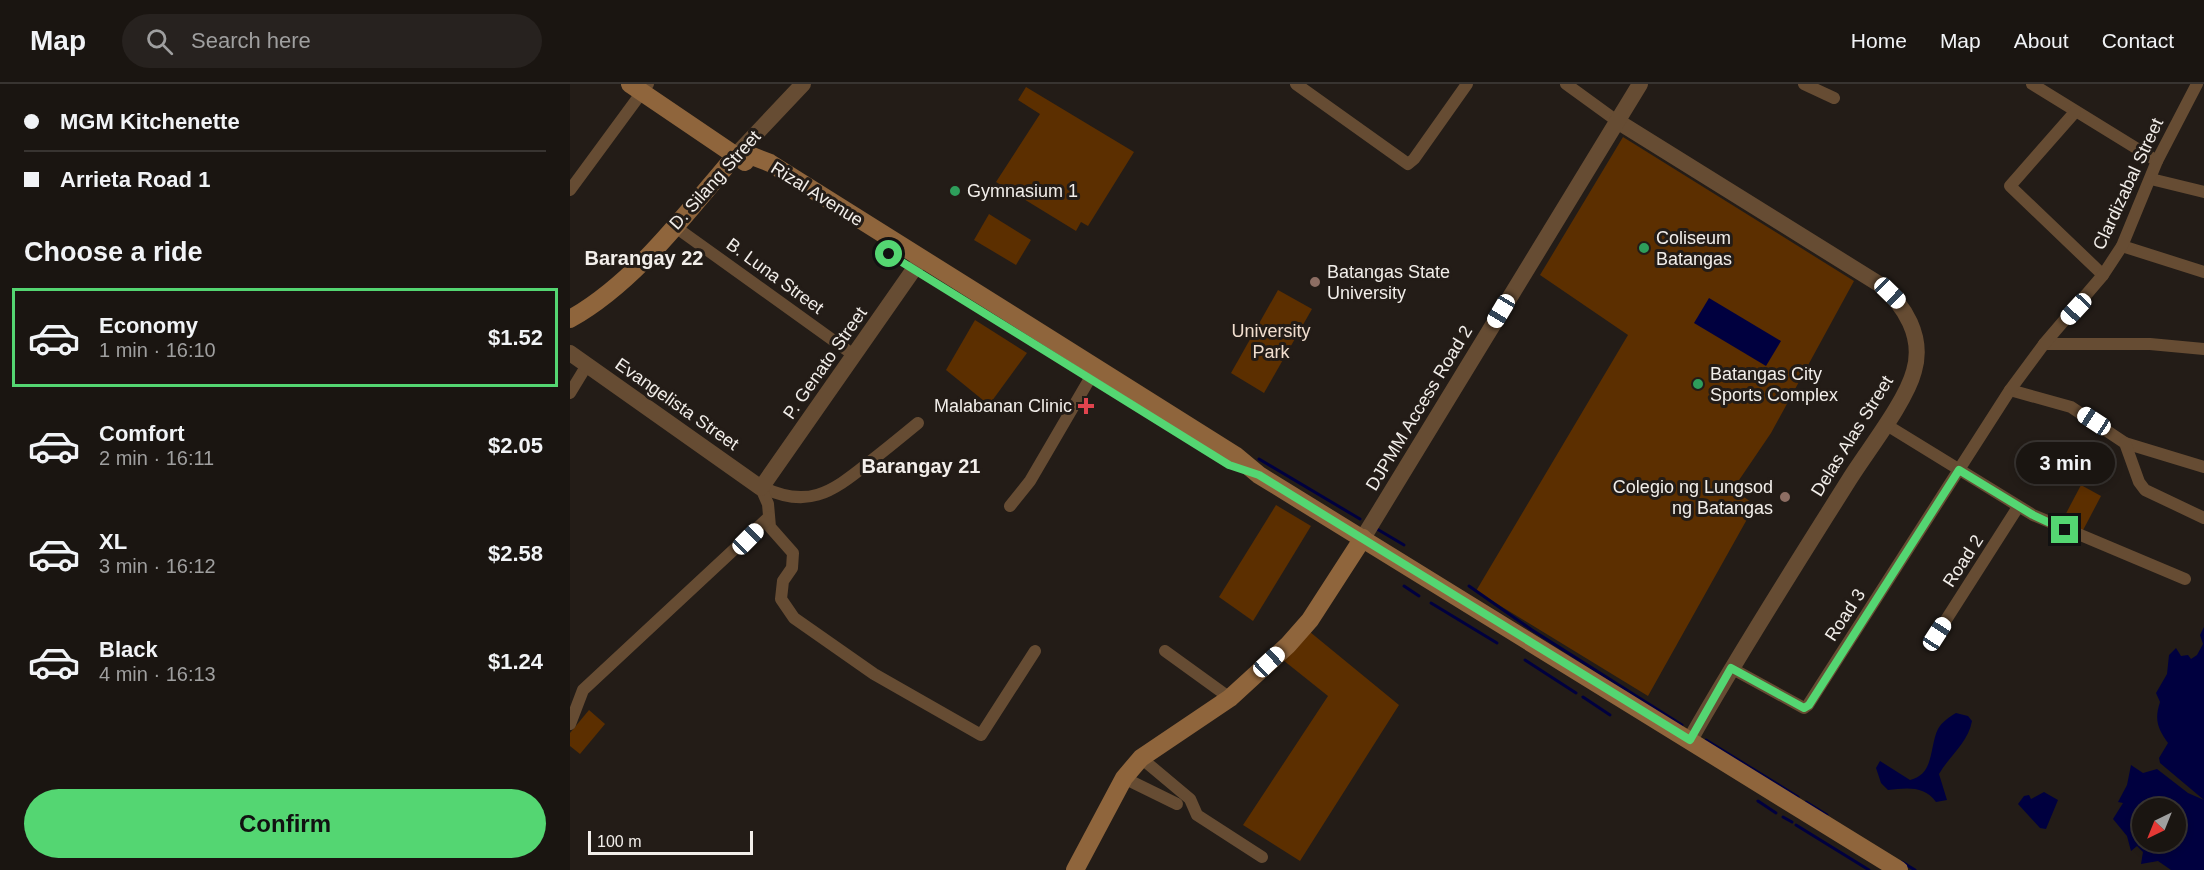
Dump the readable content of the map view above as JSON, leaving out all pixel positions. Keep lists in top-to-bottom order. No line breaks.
{"streets":{"main road":["D. Silang Street","Rizal Avenue"],"street":["Clardizabal Street","B. Luna Street","P. Genato Street","Evangelista Street","DJPMM Access Road 2","Delas Alas Street","Road 2","Road 3"]},"crossings":[["D. Silang Street","Rizal Avenue"],["D. Silang Street","B. Luna Street"],["Clardizabal Street","Road 3"],["Rizal Avenue","P. Genato Street"],["Rizal Avenue","DJPMM Access Road 2"],["Rizal Avenue","Delas Alas Street"],["B. Luna Street","P. Genato Street"],["P. Genato Street","Evangelista Street"],["DJPMM Access Road 2","Delas Alas Street"],["Delas Alas Street","Road 3"]],"districts":["Barangay 22","Barangay 21"],"parks":["University Park"],"places":{"other":["Gymnasium 1","Coliseum Batangas","Batangas State University","Batangas City Sports Complex","Colegio ng Lungsod ng Batangas"],"health":["Malabanan Clinic"]},"scale_bar":"100 m","north":"bottom left","page":{"header":"Map","search":"Search here","nav":["Home","Map","About","Contact"],"banner":["MGM Kitchenette","Arrieta Road 1"],"heading":"Choose a ride","list":[{"name":"Economy","note":"1 min · 16:10","value":"$1.52"},{"name":"Comfort","note":"2 min · 16:11","value":"$2.05"},{"name":"XL","note":"3 min · 16:12","value":"$2.58"},{"name":"Black","note":"4 min · 16:13","value":"$1.24"}],"bubble":"3 min","buttons":"Confirm","scale":"100 m"}}
